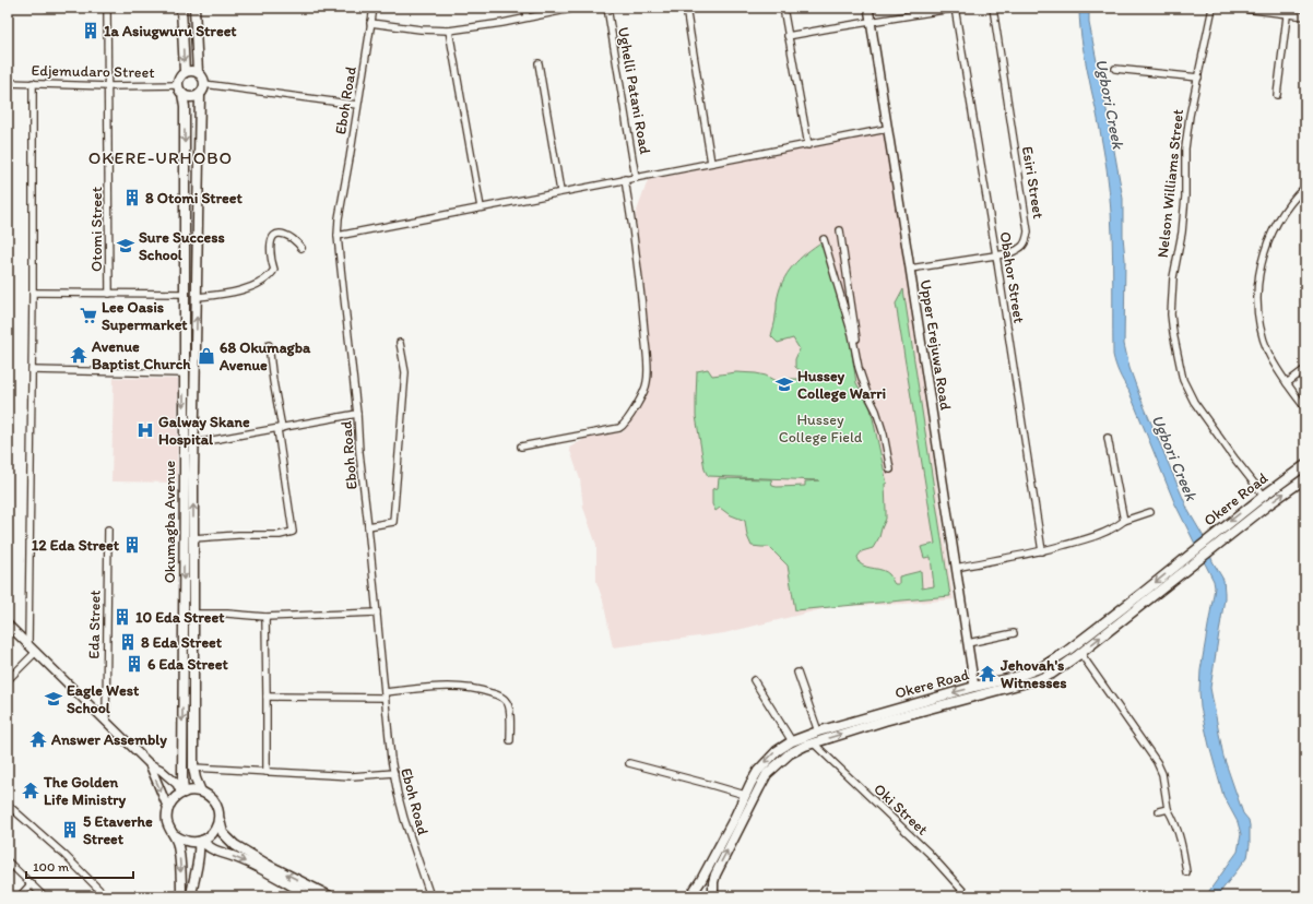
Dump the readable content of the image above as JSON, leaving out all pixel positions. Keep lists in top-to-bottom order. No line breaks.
{"streets":{"main road":["Okere Road","Okumagba Avenue"],"street":["Edjemudaro Street","Ughelli Patani Road","Eboh Road","Esiri Street","Nelson Williams Street","Otomi Street","Obahor Street","Upper Erejuwa Road","Eda Street","Oki Street"]},"crossings":[["Edjemudaro Street","Otomi Street"],["Edjemudaro Street","Okumagba Avenue"],["Esiri Street","Obahor Street"],["Esiri Street","Upper Erejuwa Road"],["Nelson Williams Street","Okere Road"],["Upper Erejuwa Road","Okere Road"],["Okere Road","Oki Street"]],"districts":["OKERE-URHOBO"],"water":["Ugbori Creek"],"parks":["Hussey College Field"],"places":{"building":["1a Asiugwuru Street","8 Otomi Street","12 Eda Street","10 Eda Street","8 Eda Street","6 Eda Street","5 Etaverhe Street"],"school or university":["Sure Success School","Hussey College Warri","Eagle West School"],"supermarket":["Lee Oasis Supermarket"],"temple":["Avenue Baptist Church","Jehovah's Witnesses","Answer Assembly","The Golden Life Ministry"],"shop":["68 Okumagba Avenue"],"hospital":["Galway Skane Hospital"]},"scale_bar":"100 m"}
